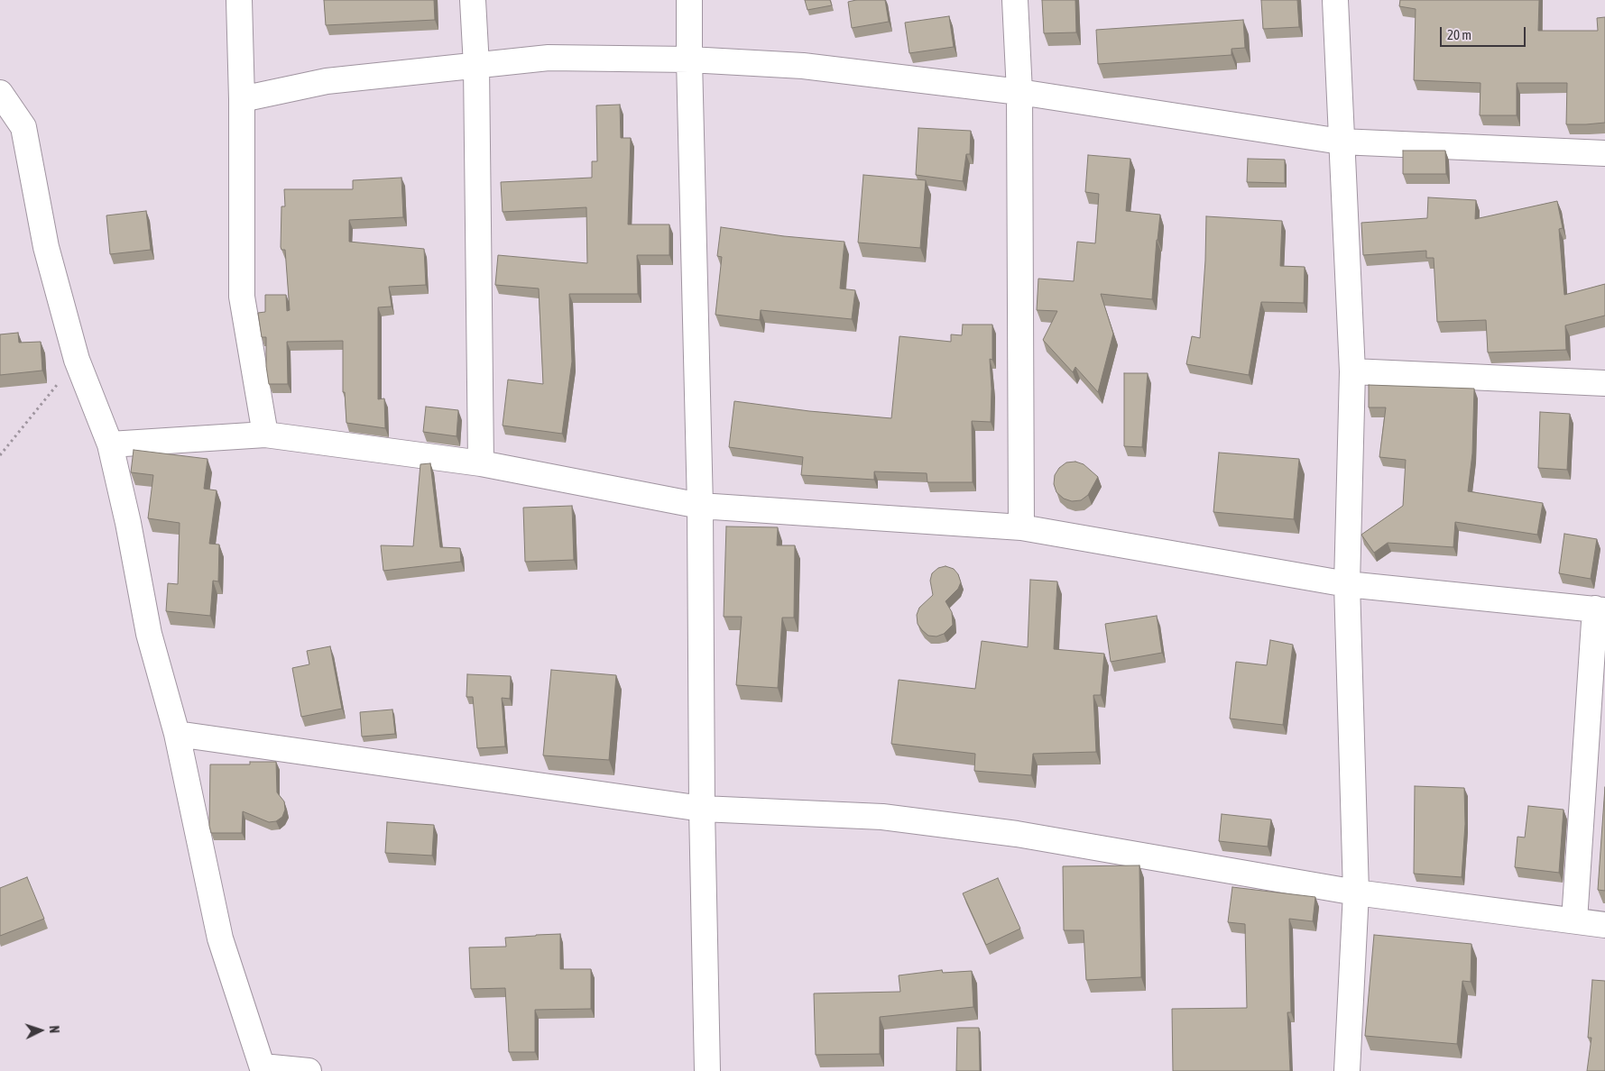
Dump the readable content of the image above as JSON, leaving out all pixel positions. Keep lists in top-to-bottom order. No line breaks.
{"scale_bar":"20 m","north":"right"}
